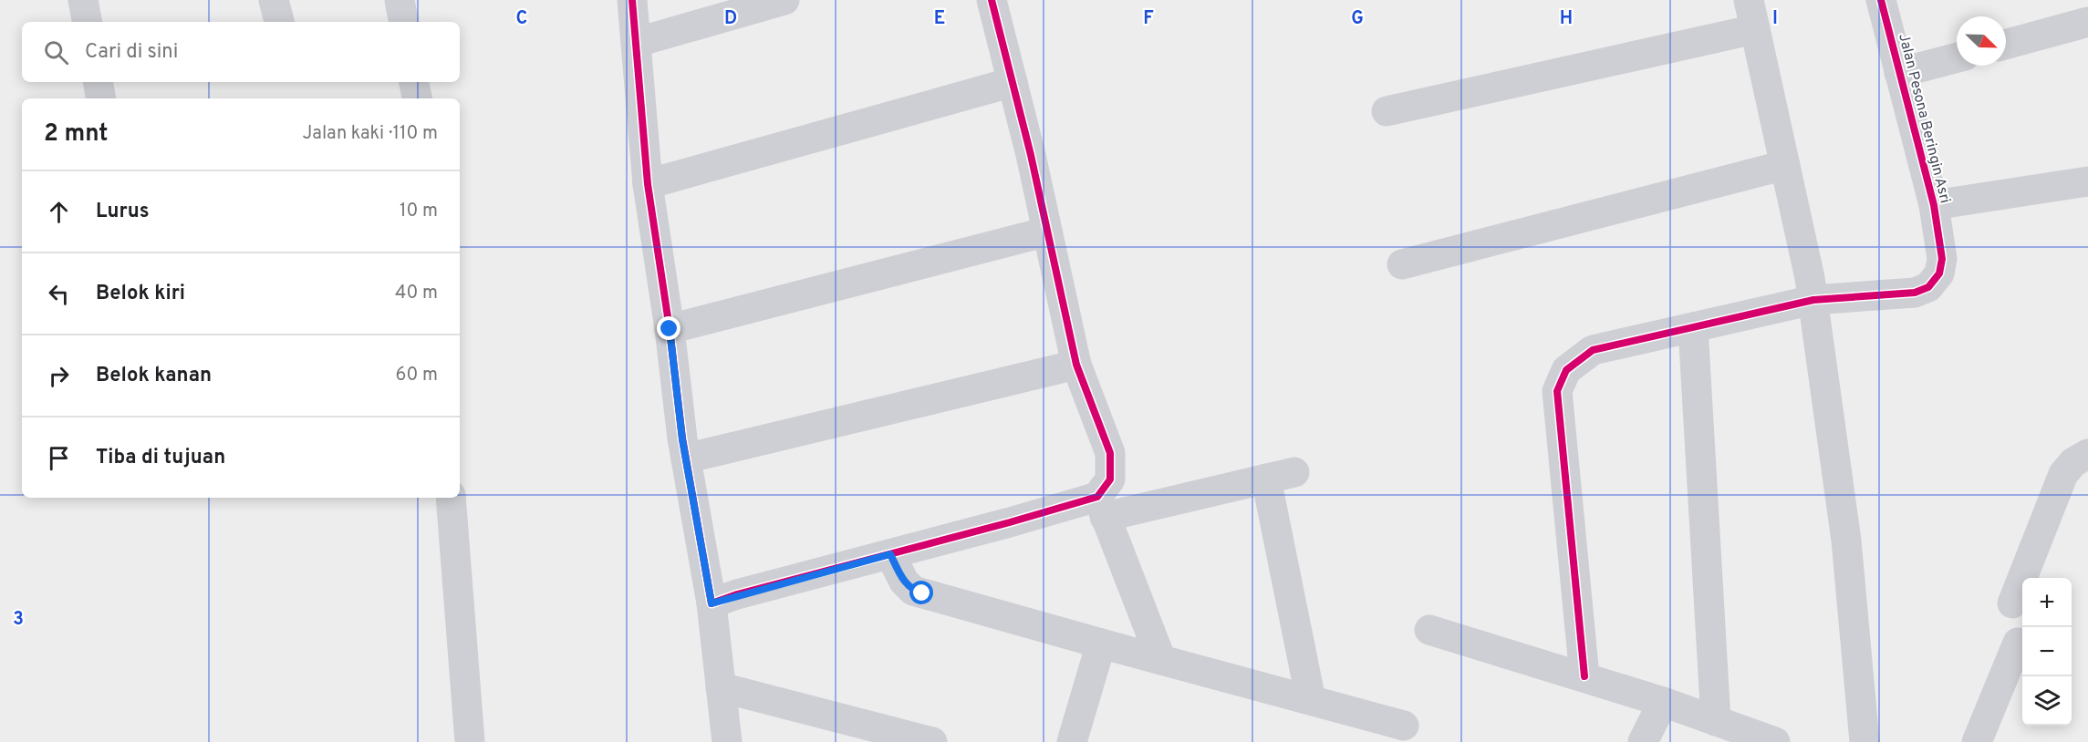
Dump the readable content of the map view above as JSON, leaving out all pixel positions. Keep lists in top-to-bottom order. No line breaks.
{"streets":{"street":["Jalan Pesona Beringin Asri"]},"north":"bottom right","page":{"search":"Cari di sini","heading":["2 mnt","Jalan kaki · 110 m"],"list":[["Lurus","10 m"],["Belok kiri","40 m"],["Belok kanan","60 m"],"Tiba di tujuan"],"map_buttons":["+","−"]},"grid":{"columns":["C","D","E","F","G","H","I"],"rows":["3"]}}
